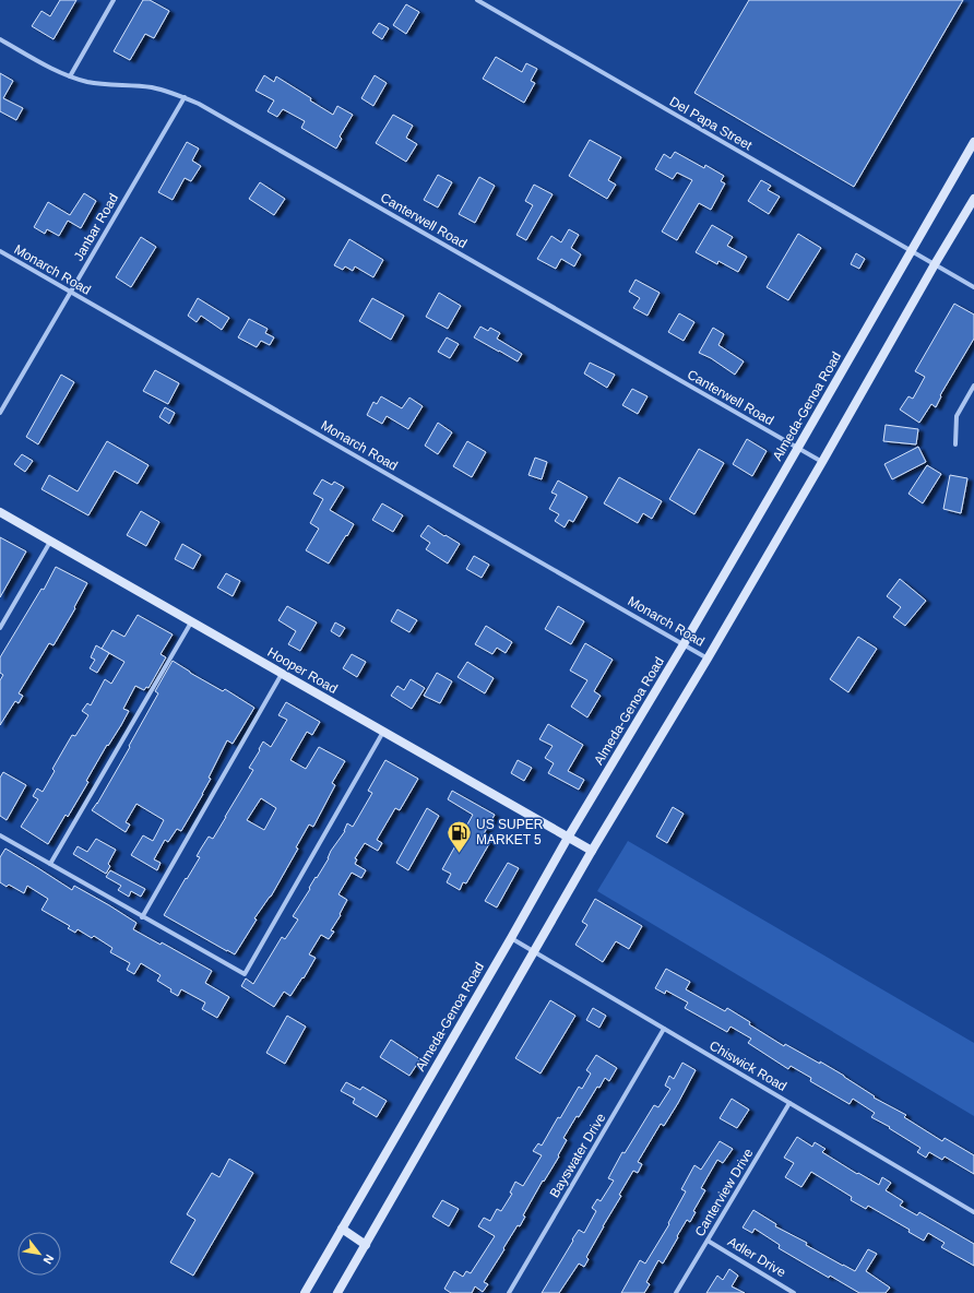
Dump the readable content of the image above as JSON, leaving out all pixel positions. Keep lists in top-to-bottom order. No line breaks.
{"streets":{"main road":["Almeda-Genoa Road","Hooper Road"],"street":["Del Papa Street","Canterwell Road","Janbar Road","Monarch Road","Chiswick Road","Bayswater Drive","Canterview Drive","Adler Drive"]},"crossings":[["Del Papa Street","Almeda-Genoa Road"],["Canterwell Road","Janbar Road"],["Canterwell Road","Almeda-Genoa Road"],["Janbar Road","Monarch Road"],["Monarch Road","Almeda-Genoa Road"],["Almeda-Genoa Road","Hooper Road"],["Almeda-Genoa Road","Chiswick Road"],["Chiswick Road","Bayswater Drive"],["Chiswick Road","Canterview Drive"],["Canterview Drive","Adler Drive"]],"places":{"fuel station":["US SUPER MARKET 5"]},"north":"bottom right"}
